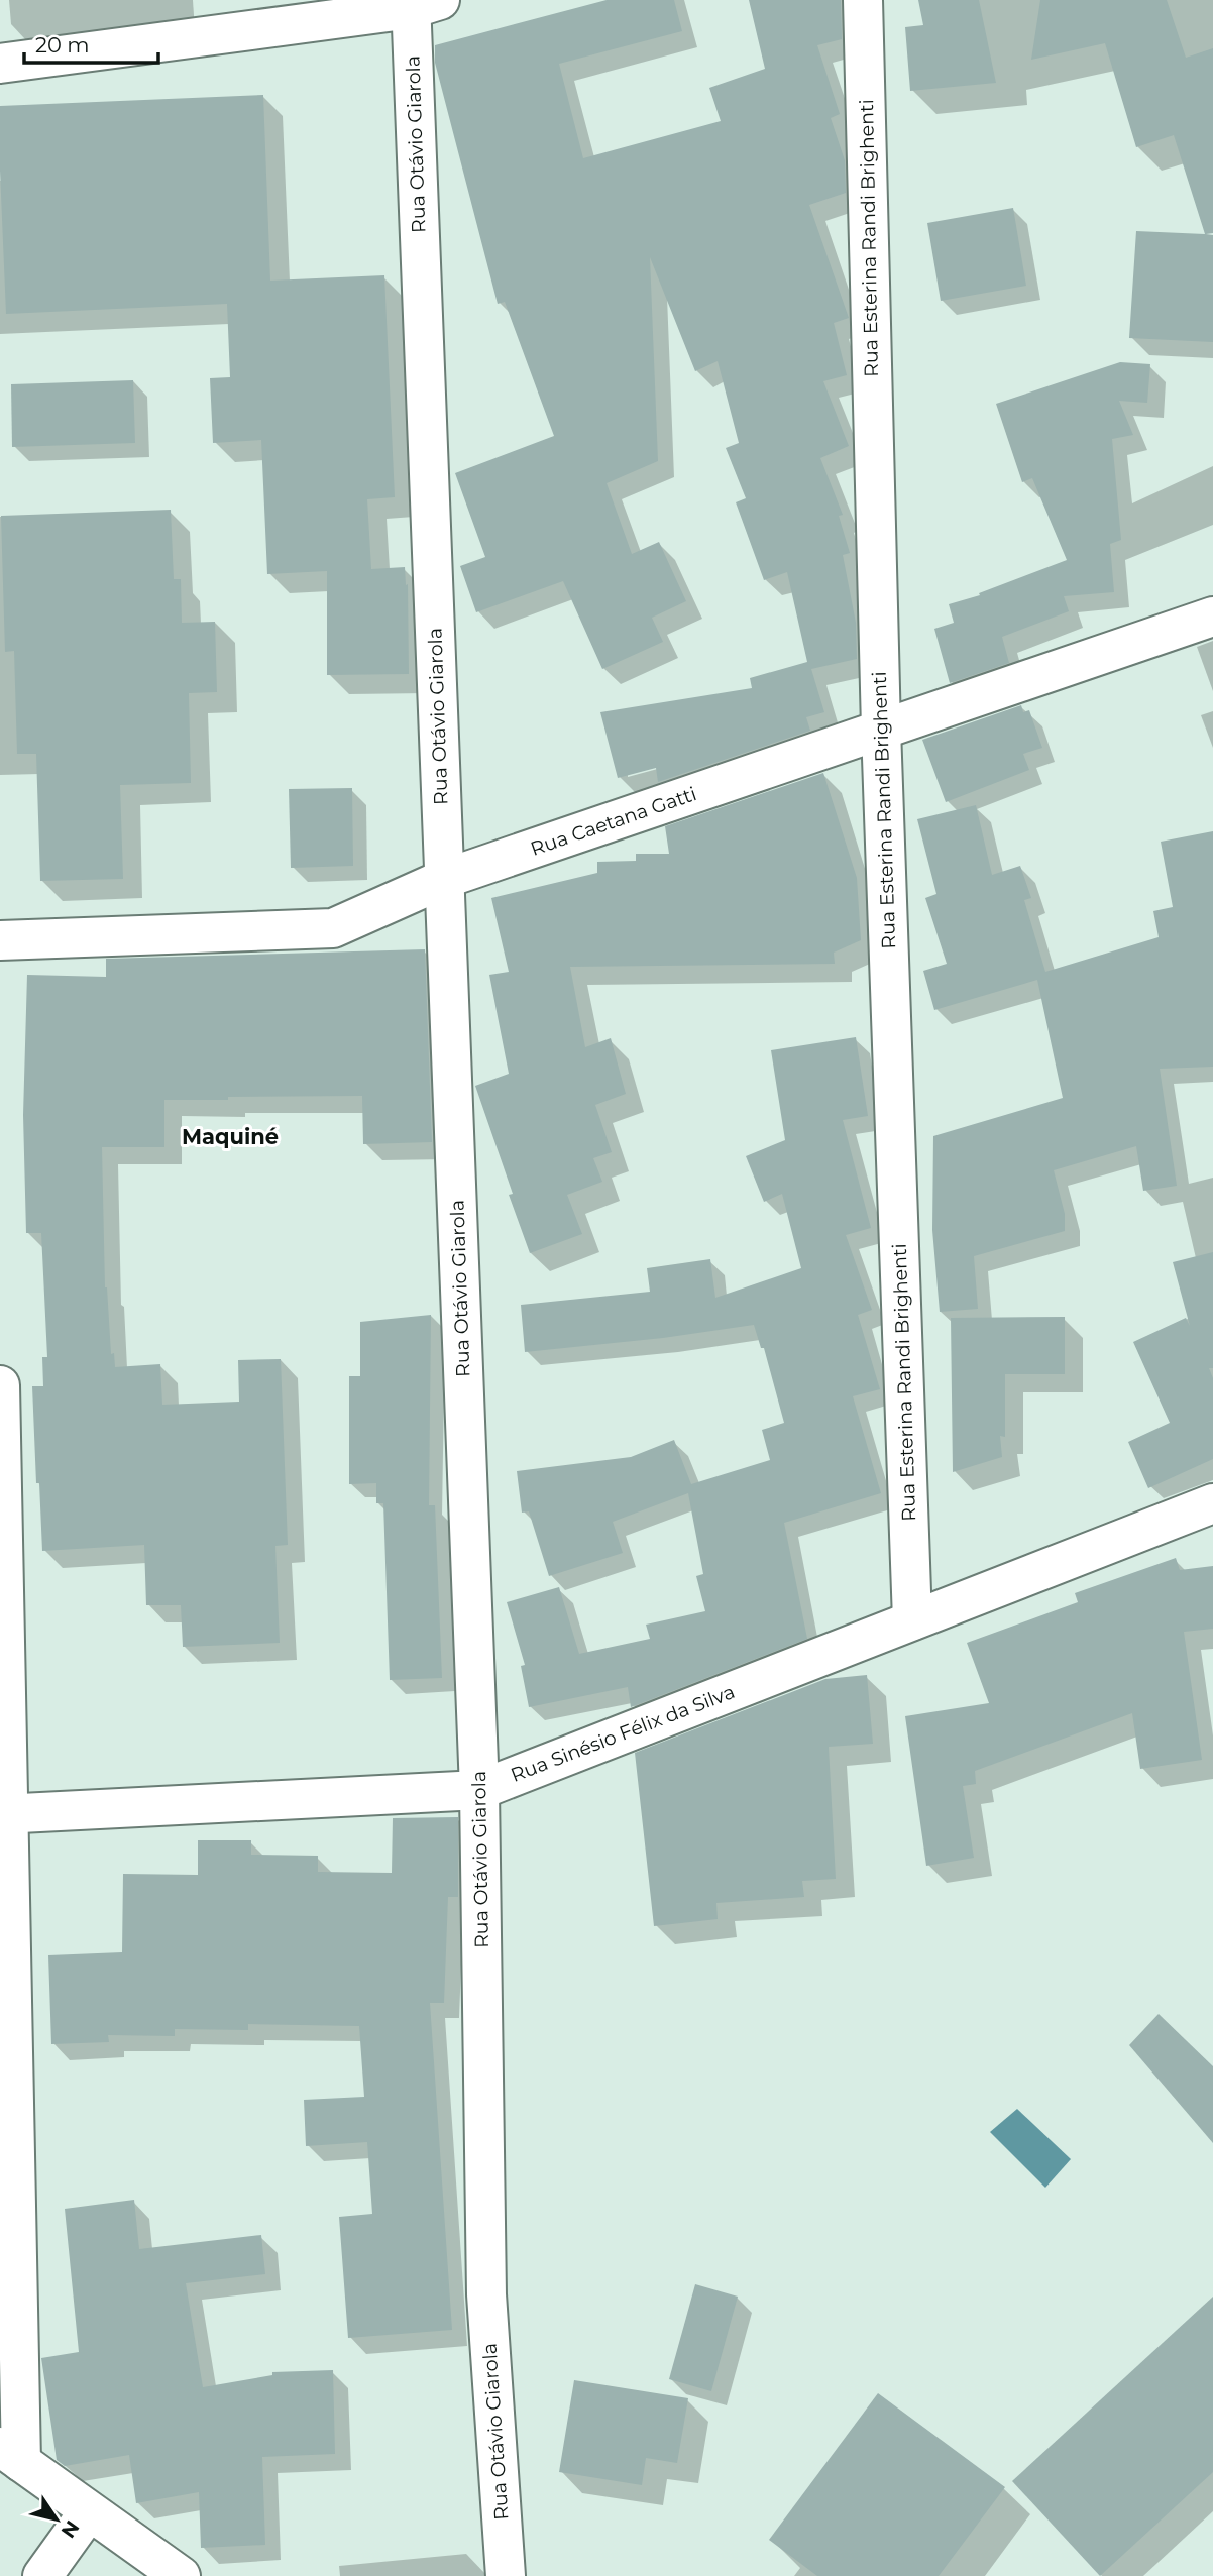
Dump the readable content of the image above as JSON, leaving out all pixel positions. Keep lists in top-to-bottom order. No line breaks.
{"streets":{"street":["Rua Otávio Giarola","Rua Esterina Randi Brighenti","Rua Caetana Gatti","Rua Sinésio Félix da Silva"]},"crossings":[["Rua Otávio Giarola","Rua Caetana Gatti"],["Rua Otávio Giarola","Rua Sinésio Félix da Silva"],["Rua Esterina Randi Brighenti","Rua Caetana Gatti"],["Rua Esterina Randi Brighenti","Rua Sinésio Félix da Silva"]],"districts":["Maquiné"],"scale_bar":"20 m","north":"bottom right"}
